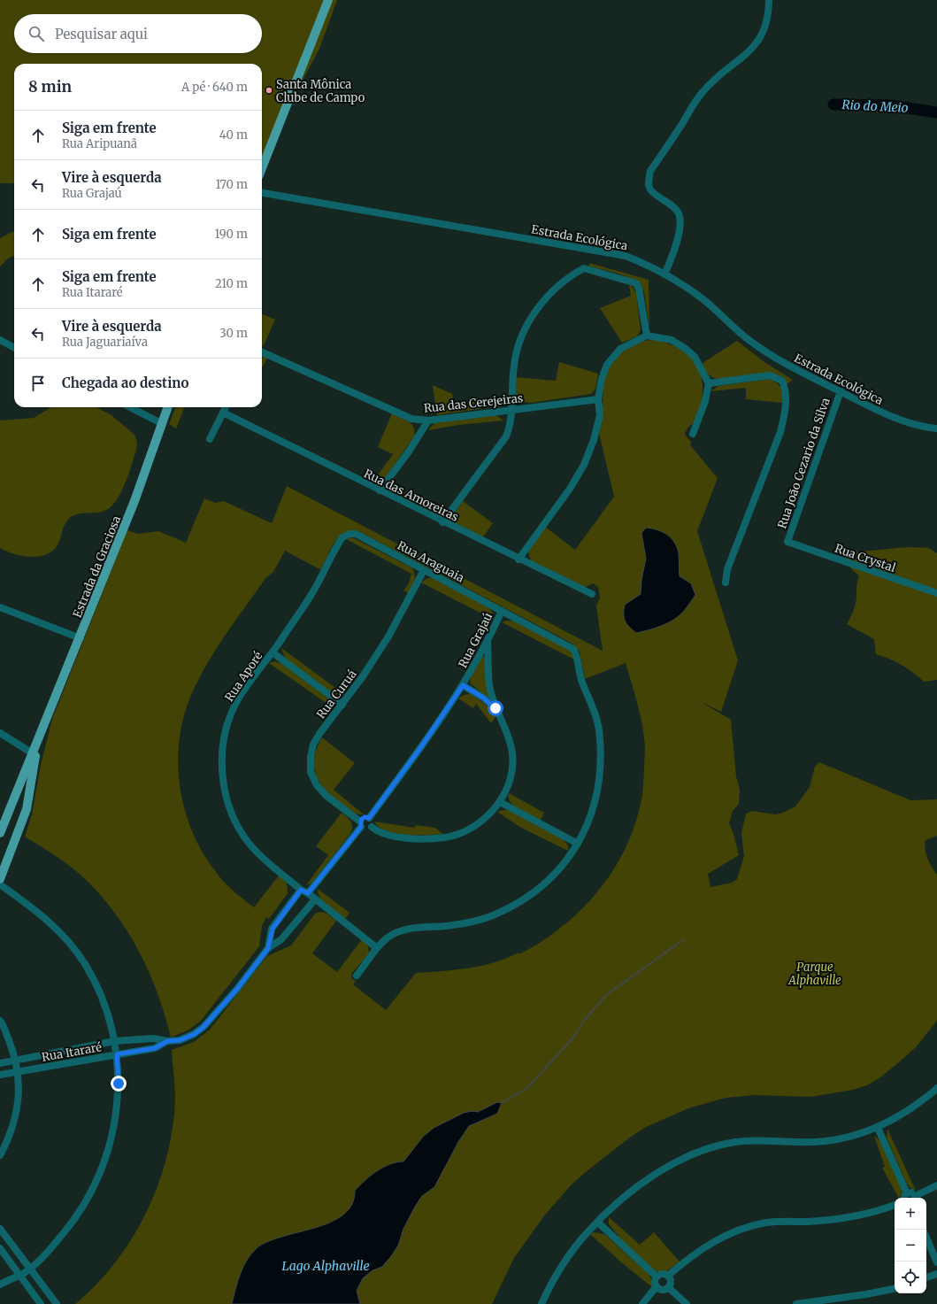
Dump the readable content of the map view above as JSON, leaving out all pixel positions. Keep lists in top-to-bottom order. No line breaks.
{"streets":{"main road":["Estrada da Graciosa"],"street":["Estrada Ecológica","Rua das Cerejeiras","Rua João Cezario da Silva","Rua das Amoreiras","Rua Crystal","Rua Araguaia","Rua Grajaú","Rua Aporé","Rua Curuá","Rua Itararé"]},"crossings":[["Estrada Ecológica","Rua João Cezario da Silva"],["Rua João Cezario da Silva","Rua Crystal"],["Rua Araguaia","Rua Grajaú"],["Rua Araguaia","Rua Aporé"],["Rua Araguaia","Rua Curuá"],["Rua Grajaú","Rua Curuá"]],"water":["Rio do Meio","Lago Alphaville"],"parks":["Parque Alphaville"],"places":["Santa Mônica Clube de Campo"],"page":{"search":"Pesquisar aqui","heading":["8 min","A pé · 640 m"],"list":[["Siga em frente","Rua Aripuanã","40 m"],["Vire à esquerda","Rua Grajaú","170 m"],["Siga em frente","190 m"],["Siga em frente","Rua Itararé","210 m"],["Vire à esquerda","Rua Jaguariaíva","30 m"],"Chegada ao destino"],"map_buttons":["+","−"]}}
